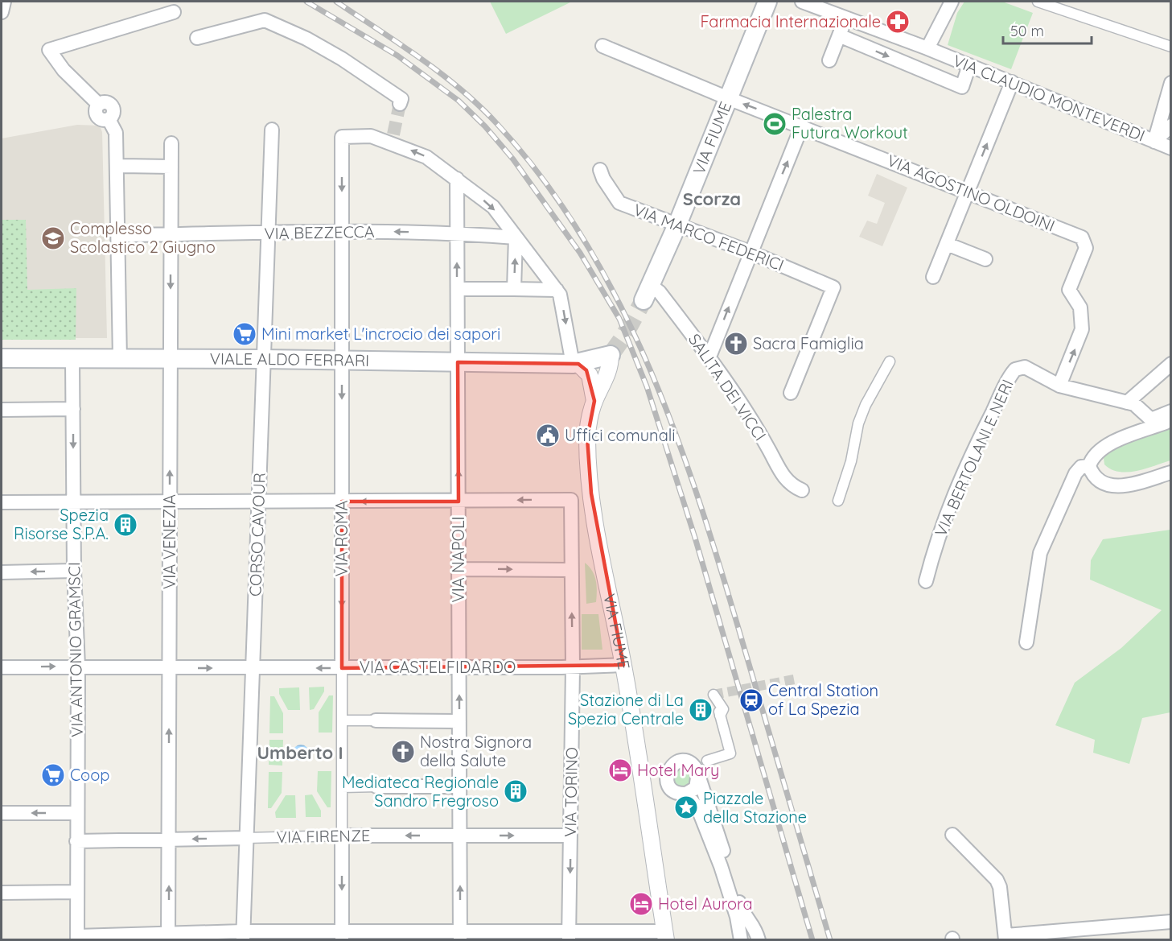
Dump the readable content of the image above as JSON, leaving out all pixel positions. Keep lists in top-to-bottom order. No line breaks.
{"streets":{"main road":["VIA FIUME","VIALE ALDO FERRARI"],"street":["VIA CLAUDIO MONTEVERDI","VIA AGOSTINO OLDOINI","VIA BEZZECCA","VIA MARCO FEDERICI","SALITA DEI VICCI","VIA BERTOLANI E NERI","CORSO CAVOUR","VIA ROMA","VIA VENEZIA","VIA NAPOLI","VIA ANTONIO GRAMSCI","VIA CASTELFIDARDO","VIA TORINO","VIA FIRENZE"]},"crossings":[["VIA FIUME","VIA AGOSTINO OLDOINI"],["VIA FIUME","VIA MARCO FEDERICI"],["VIA FIUME","VIALE ALDO FERRARI"],["VIA FIUME","SALITA DEI VICCI"],["VIA FIUME","VIA CASTELFIDARDO"],["VIA AGOSTINO OLDOINI","VIA BERTOLANI E NERI"],["VIA BEZZECCA","CORSO CAVOUR"],["VIA BEZZECCA","VIA ROMA"],["VIA BEZZECCA","VIA VENEZIA"],["VIA BEZZECCA","VIA NAPOLI"],["VIALE ALDO FERRARI","CORSO CAVOUR"],["VIALE ALDO FERRARI","VIA ROMA"],["VIALE ALDO FERRARI","VIA VENEZIA"],["VIALE ALDO FERRARI","VIA NAPOLI"],["VIALE ALDO FERRARI","VIA ANTONIO GRAMSCI"],["CORSO CAVOUR","VIA CASTELFIDARDO"],["CORSO CAVOUR","VIA FIRENZE"],["VIA ROMA","VIA NAPOLI"],["VIA ROMA","VIA CASTELFIDARDO"],["VIA ROMA","VIA FIRENZE"],["VIA VENEZIA","VIA CASTELFIDARDO"],["VIA VENEZIA","VIA FIRENZE"],["VIA NAPOLI","VIA CASTELFIDARDO"],["VIA NAPOLI","VIA TORINO"],["VIA NAPOLI","VIA FIRENZE"],["VIA ANTONIO GRAMSCI","VIA CASTELFIDARDO"],["VIA ANTONIO GRAMSCI","VIA FIRENZE"],["VIA CASTELFIDARDO","VIA TORINO"],["VIA TORINO","VIA FIRENZE"]],"one_way":["VIA NAPOLI"],"districts":["Scorza","Umberto I"],"places":{"pharmacy":["Farmacia Internazionale"],"sports":["Palestra Futura Workout"],"school or university":["Complesso Scolastico 2 Giugno"],"supermarket":["Mini market L'incrocio dei sapori","Coop"],"church":["Sacra Famiglia","Nostra Signora della Salute"],"public building":["Uffici comunali"],"building":["Spezia Risorse S.P.A.","Stazione di La Spezia Centrale","Mediateca Regionale Sandro Fregroso"],"station":["Central Station of La Spezia"],"hotel":["Hotel Mary","Hotel Aurora"],"place":["Piazzale della Stazione"]},"scale_bar":"50 m"}
